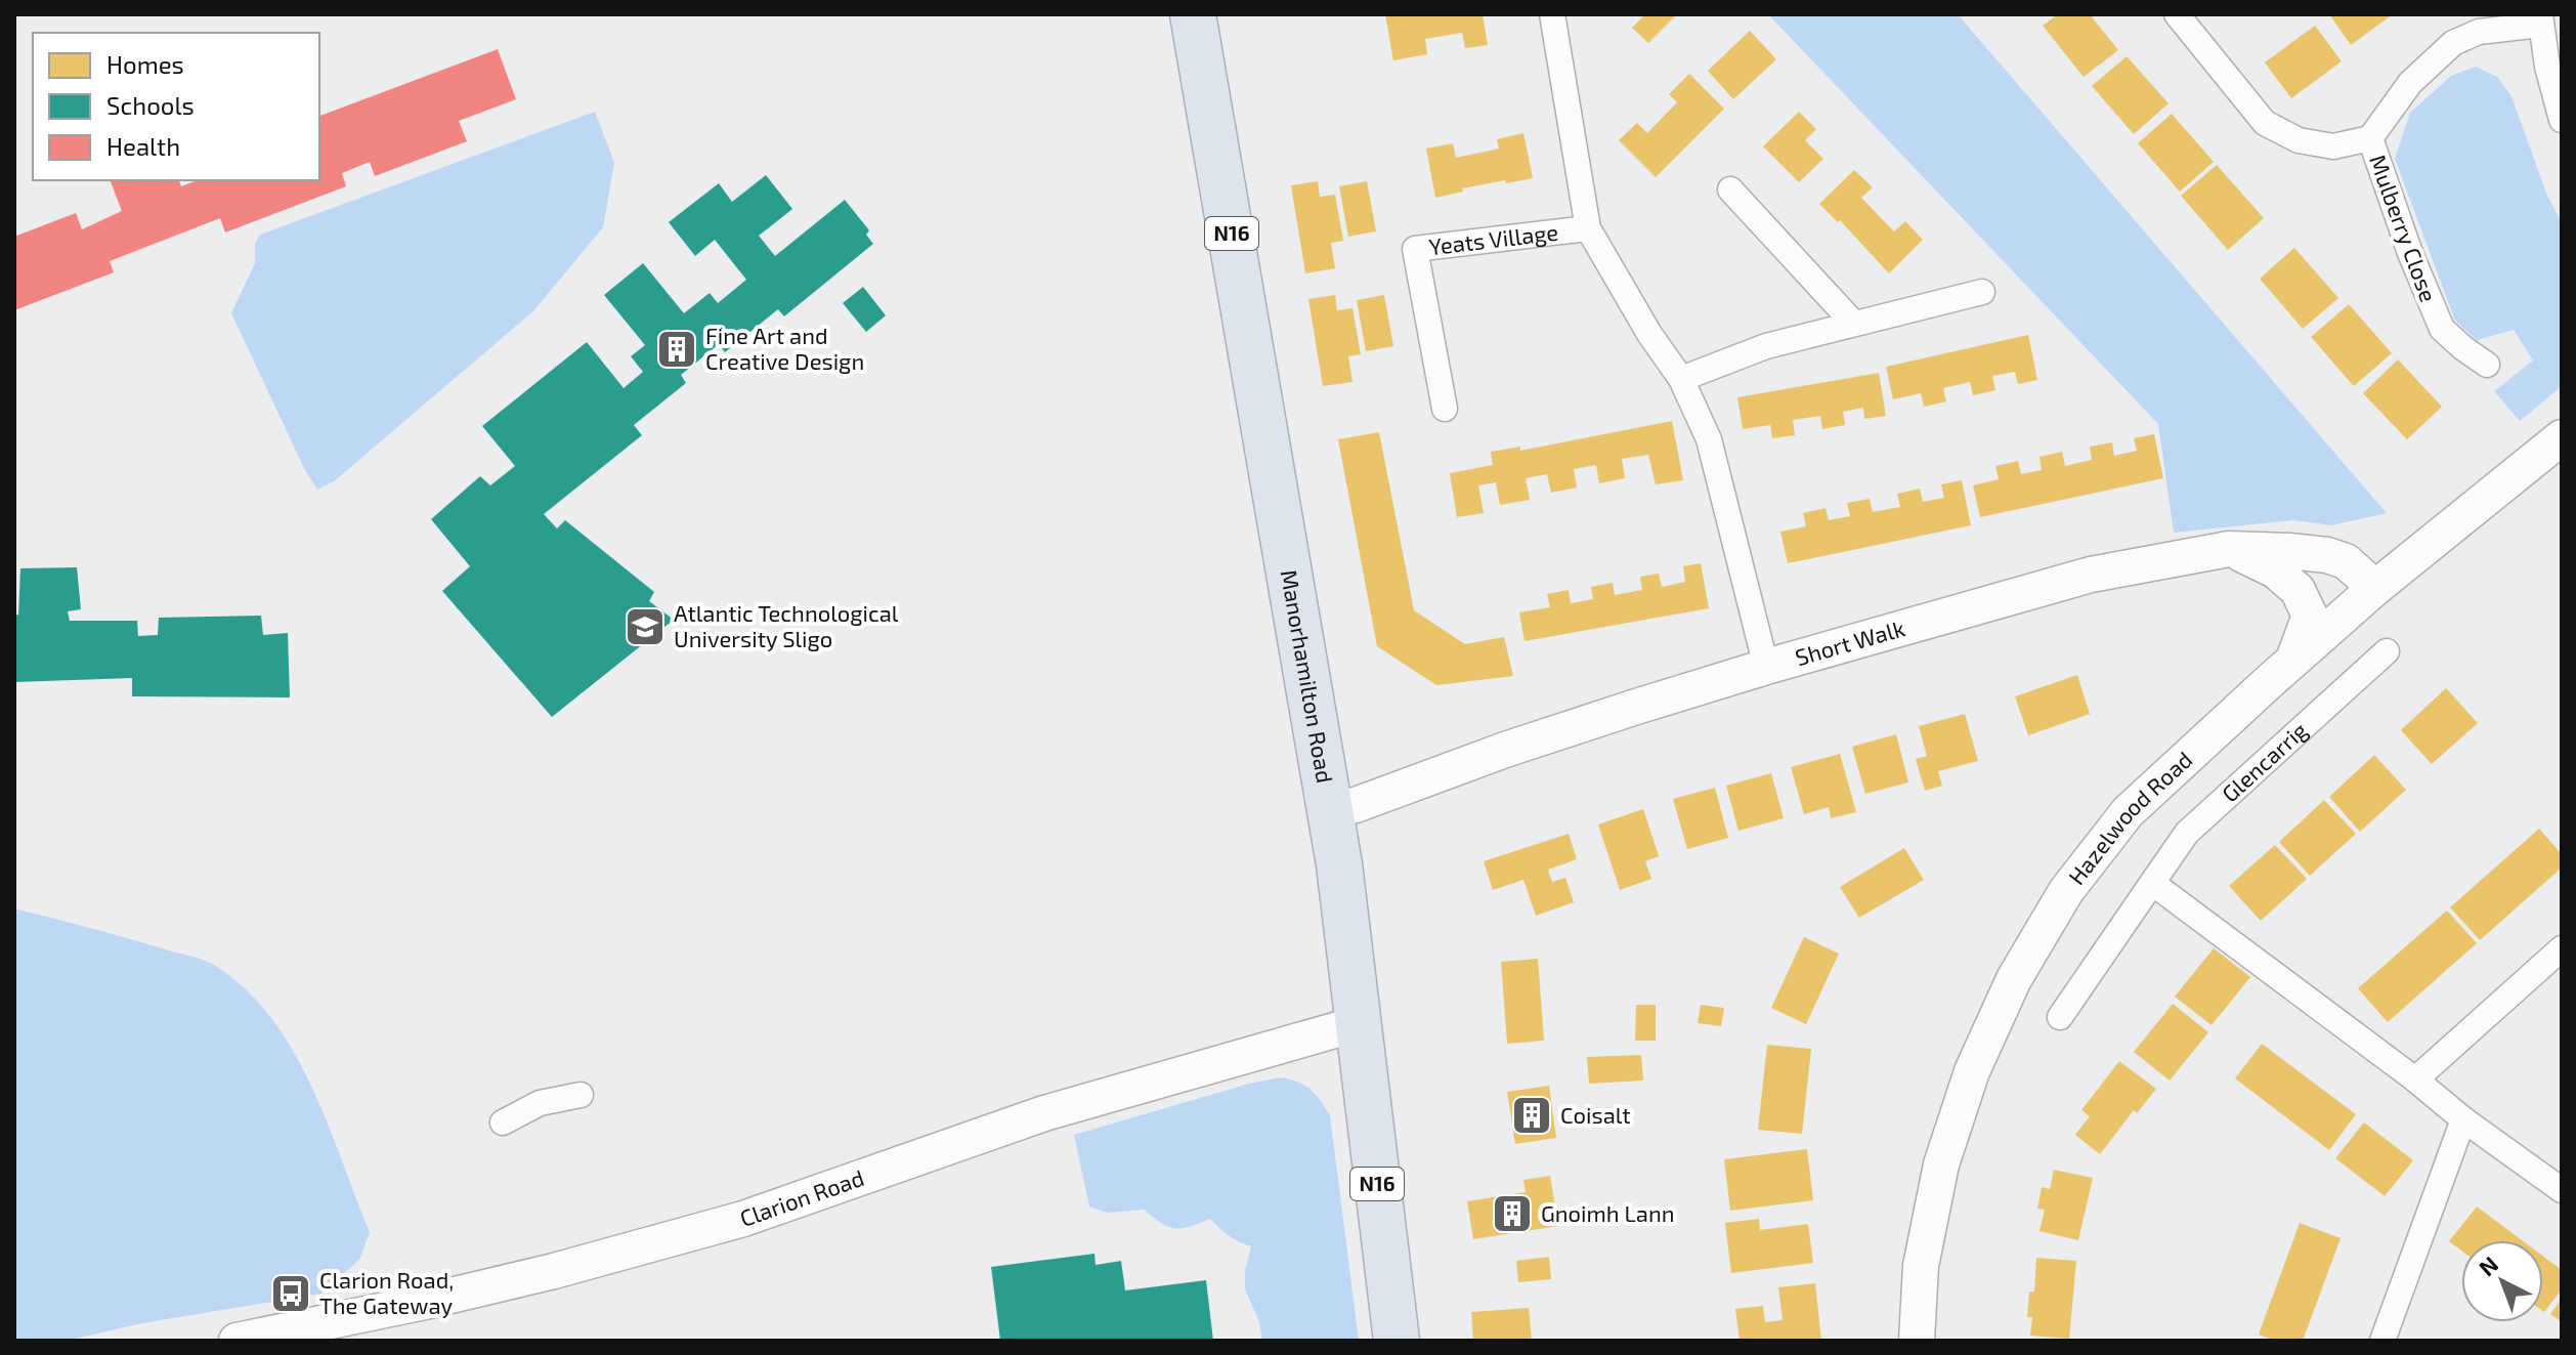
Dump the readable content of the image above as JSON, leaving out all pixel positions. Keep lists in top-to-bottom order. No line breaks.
{"streets":{"highway":["N16","Manorhamilton Road"],"street":["Mulberry Close","Yeats Village","Short Walk","Glencarrig","Hazelwood Road","Clarion Road"]},"crossings":[["Yeats Village","Short Walk"],["Short Walk","Manorhamilton Road"],["Short Walk","Hazelwood Road"],["Manorhamilton Road","Clarion Road"]],"places":{"building":["Fine Art and Creative Design","Coisalt","Gnoimh Lann"],"school or university":["Atlantic Technological University Sligo"],"bus stop":["Clarion Road, The Gateway"]},"legend":["Homes","Schools","Health"],"north":"top left"}
